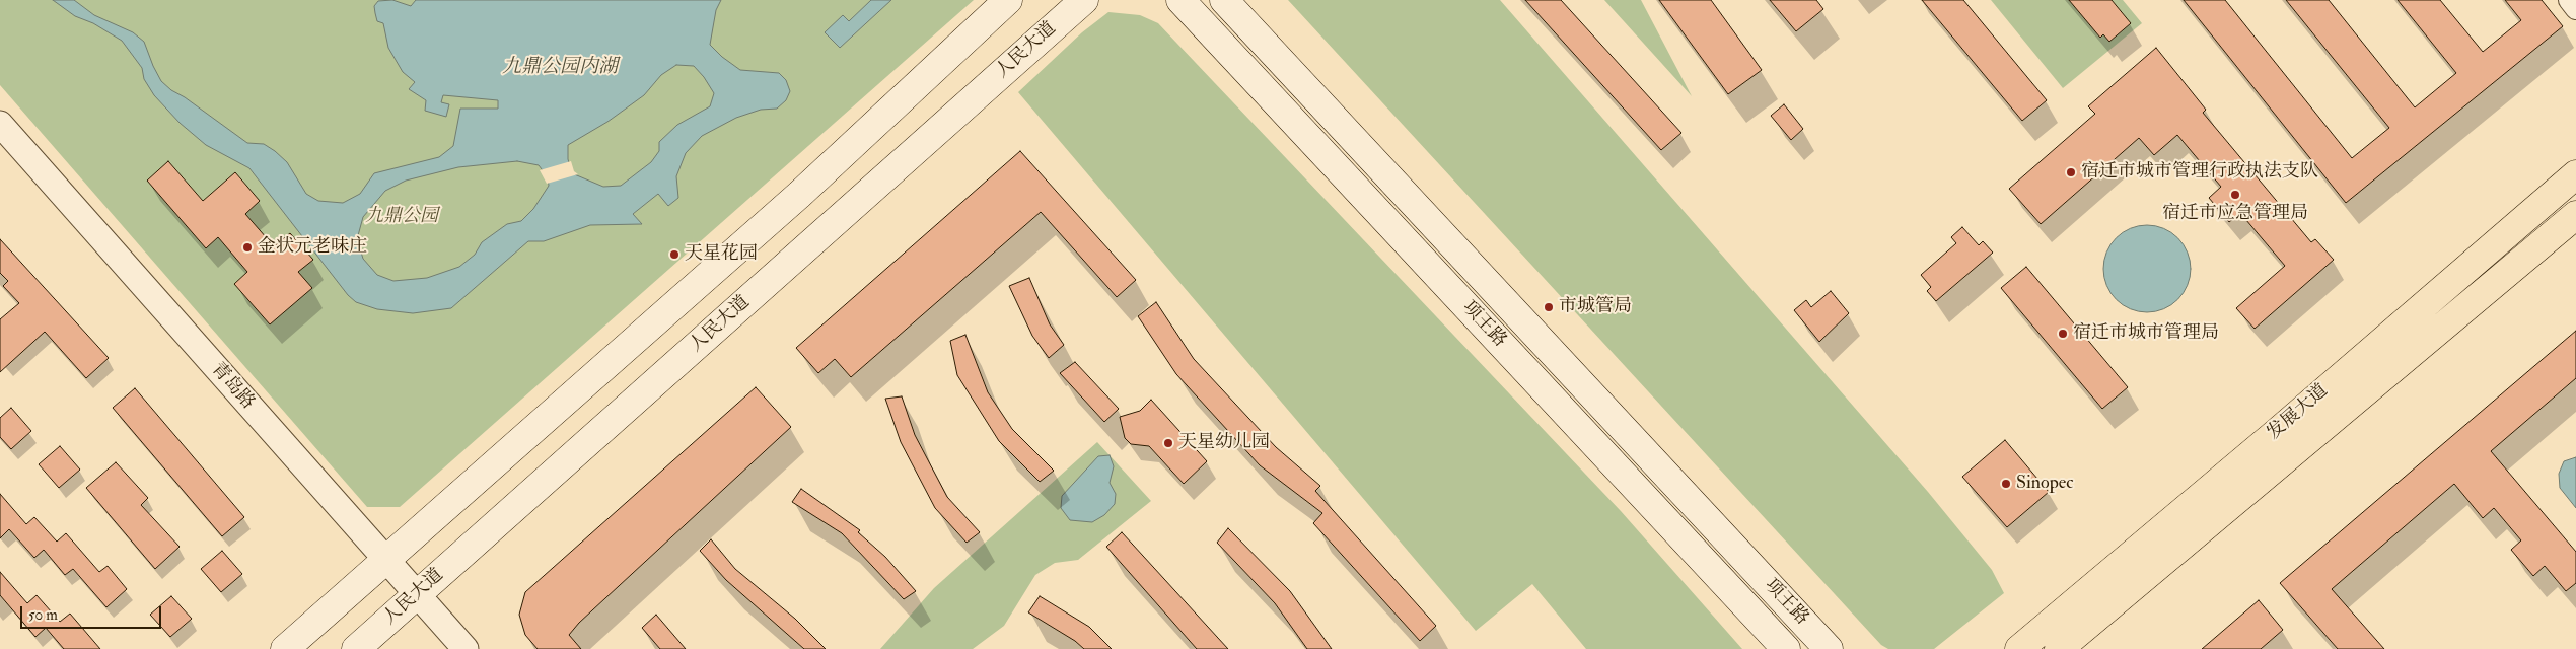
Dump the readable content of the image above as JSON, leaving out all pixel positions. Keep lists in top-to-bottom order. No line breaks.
{"streets":{"main road":["人民大道","项王路","发展大道"],"street":["青岛路"]},"crossings":[["人民大道","青岛路"]],"water":["九鼎公园内湖"],"parks":["九鼎公园"],"places":["宿迁市城市管理行政执法支队","宿迁市应急管理局","金状元老味庄","天星花园","市城管局","宿迁市城市管理局","天星幼儿园","Sinopec"],"scale_bar":"50 m"}
